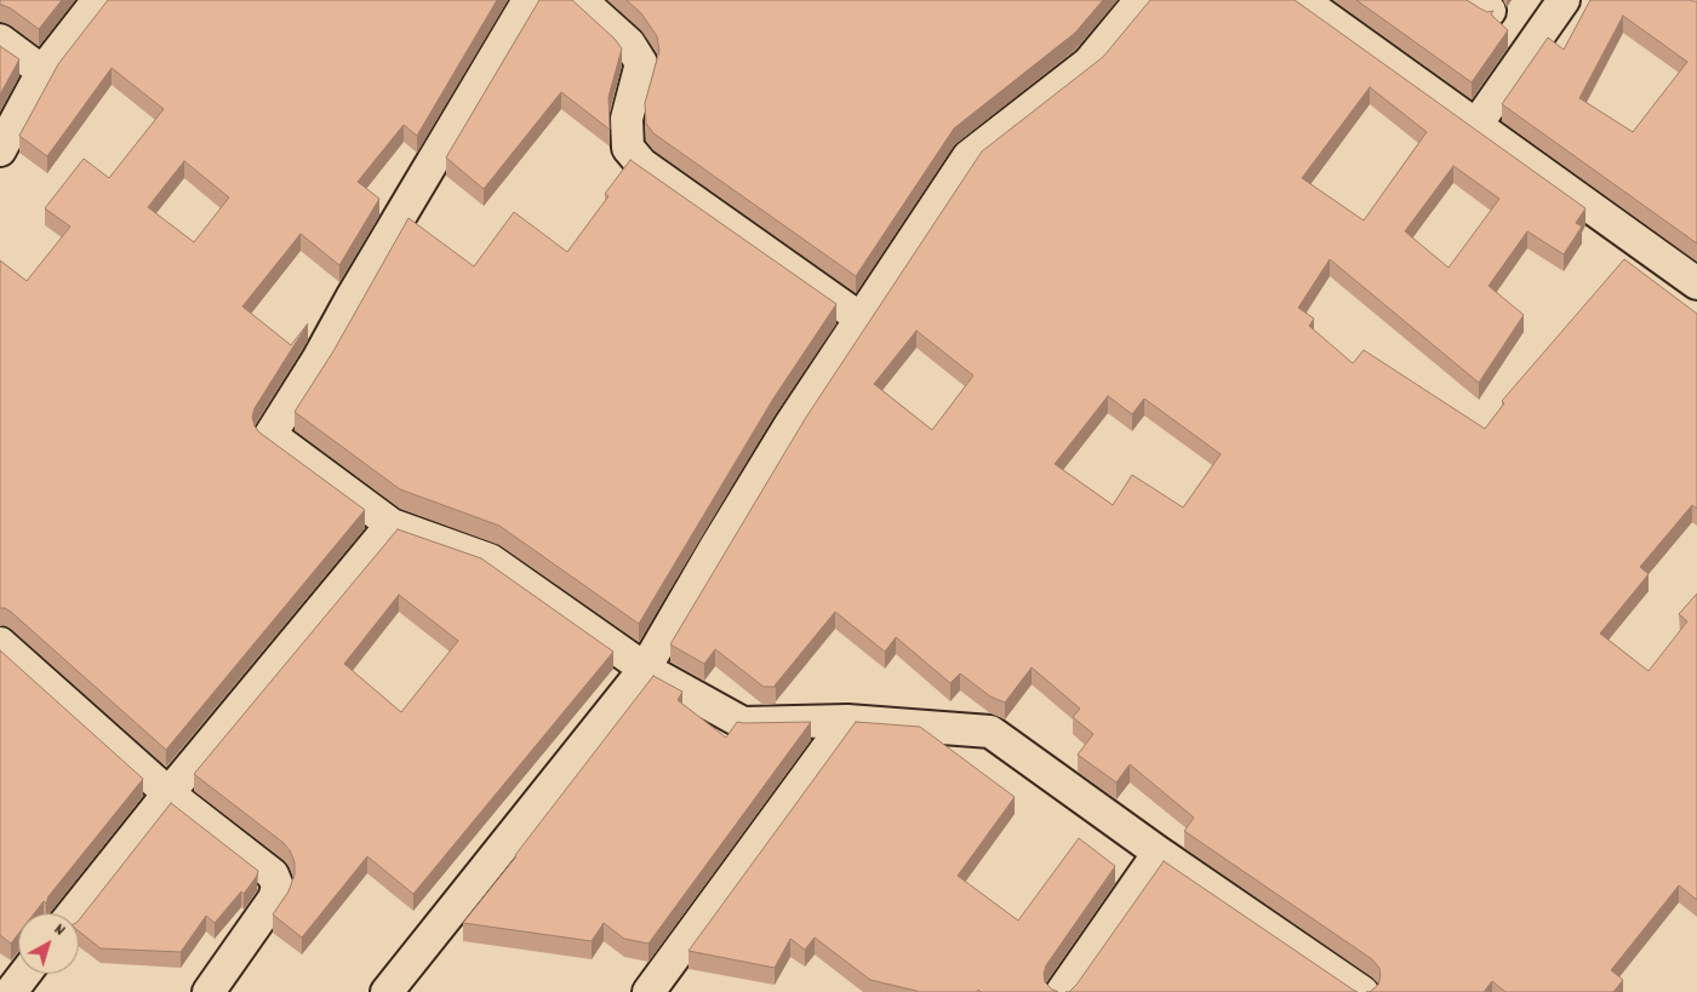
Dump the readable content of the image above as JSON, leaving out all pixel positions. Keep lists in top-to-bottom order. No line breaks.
{"north":"top right"}
